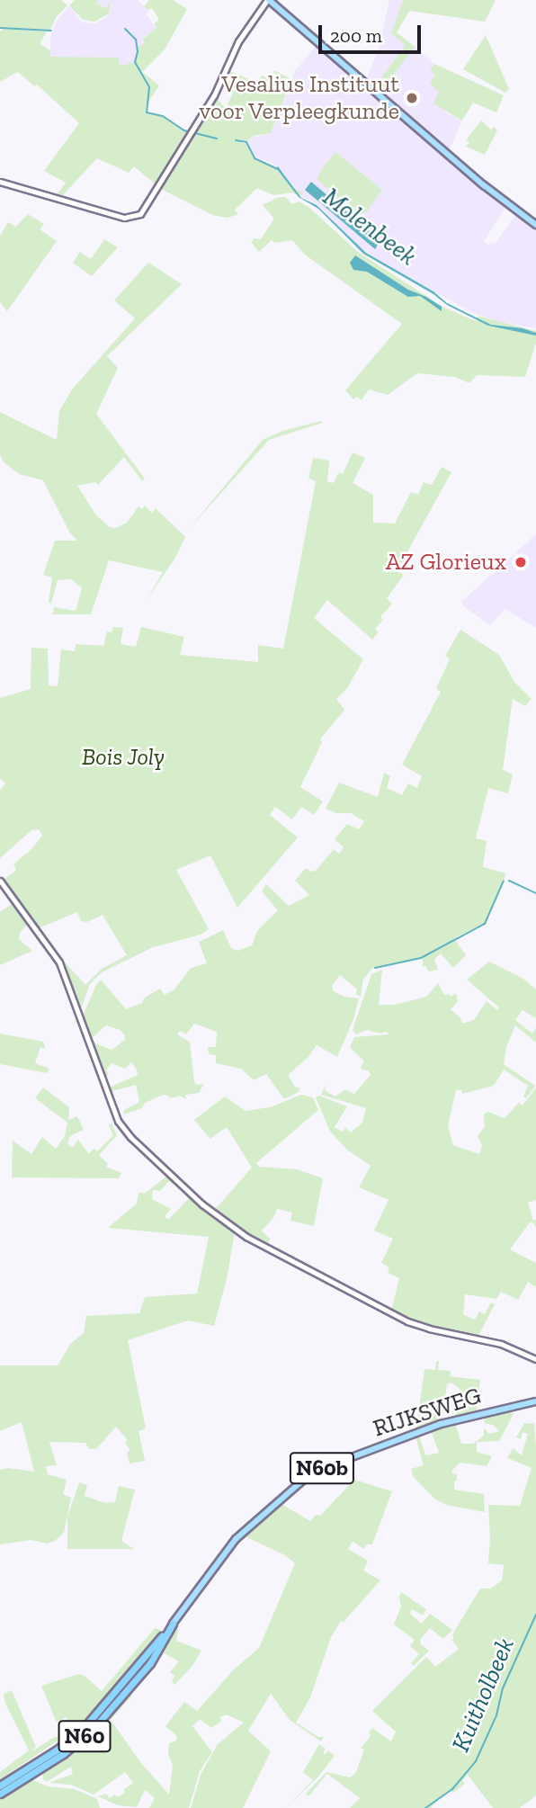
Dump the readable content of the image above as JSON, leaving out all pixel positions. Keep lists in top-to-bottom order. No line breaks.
{"streets":{"highway":["RIJKSWEG","N60"],"main road":["N60b"]},"water":["Molenbeek","Kuitholbeek"],"parks":["Bois Joly"],"places":["Vesalius Instituut voor Verpleegkunde","AZ Glorieux"],"scale_bar":"200 m"}
